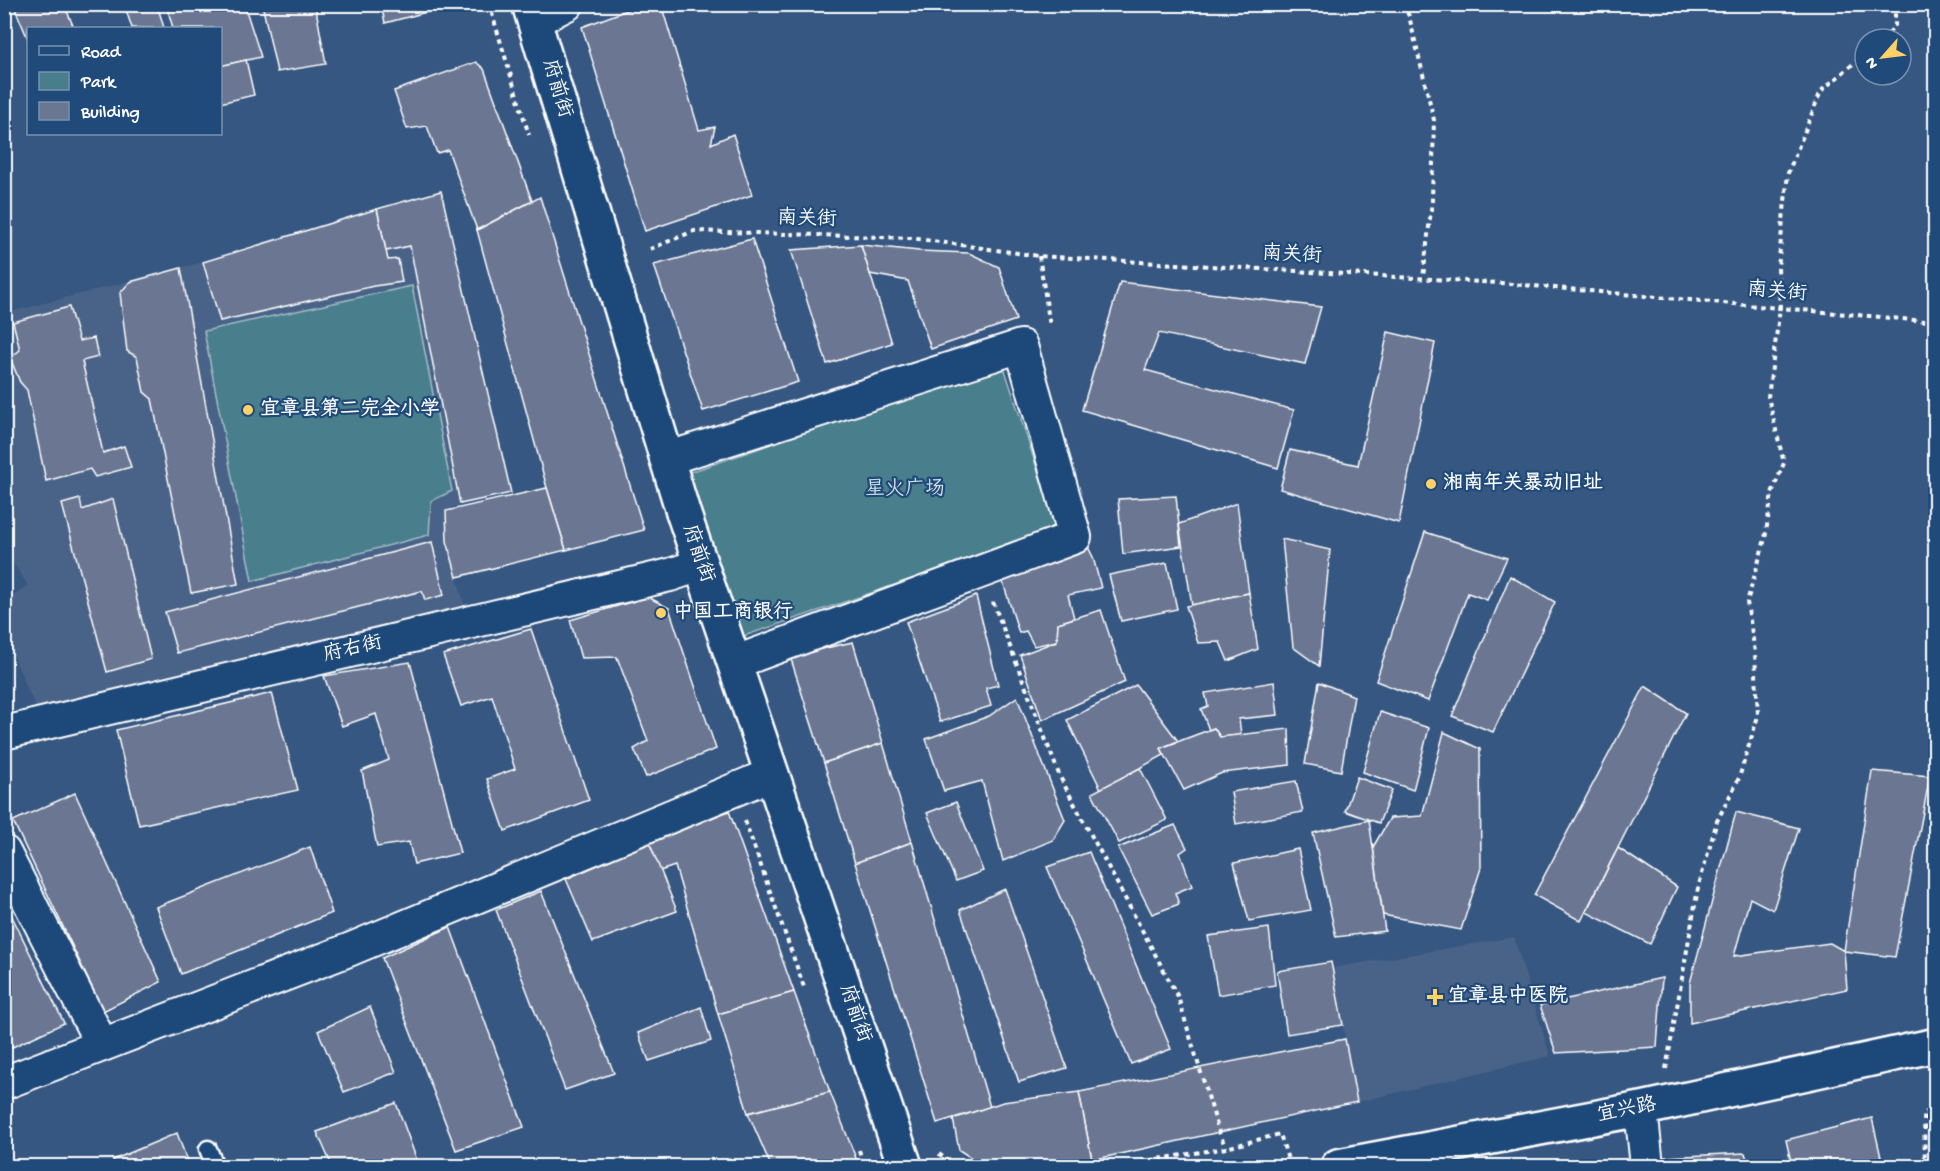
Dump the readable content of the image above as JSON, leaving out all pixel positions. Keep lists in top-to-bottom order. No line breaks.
{"streets":{"street":["府前街","府右街","宜兴路"],"path":["南关街"]},"crossings":[["府前街","府右街"]],"parks":["星火广场"],"places":{"other":["宜章县第二完全小学","湘南年关暴动旧址","中国工商银行"],"health":["宜章县中医院"]},"legend":["Road","Park","Building"],"north":"bottom left"}
